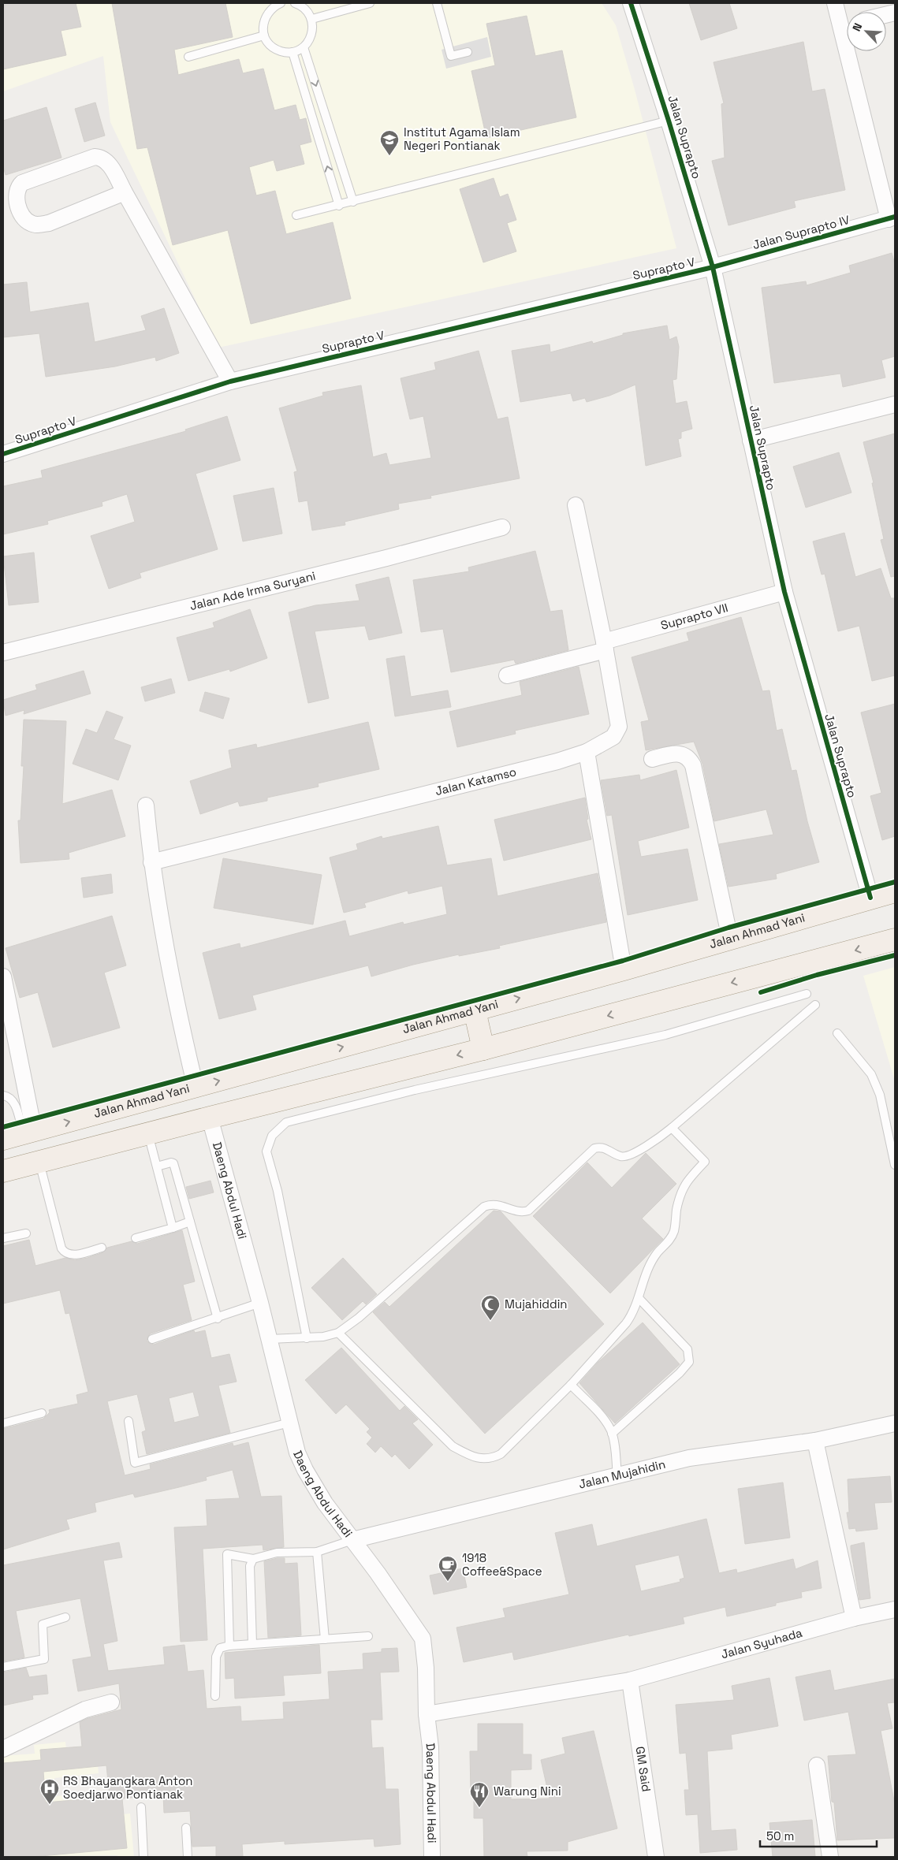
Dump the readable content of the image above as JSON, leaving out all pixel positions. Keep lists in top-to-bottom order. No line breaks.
{"streets":{"main road":["Jalan Ahmad Yani"],"street":["Jalan Suprapto","Jalan Suprapto IV","Suprapto V","Jalan Ade Irma Suryani","Suprapto VII","Jalan Katamso","Daeng Abdul Hadi","Jalan Mujahidin","Jalan Syuhada","GM Said"]},"crossings":[["Jalan Suprapto","Jalan Suprapto IV"],["Jalan Suprapto","Suprapto V"],["Jalan Suprapto","Suprapto VII"],["Jalan Suprapto","Jalan Ahmad Yani"],["Jalan Suprapto IV","Suprapto V"],["Suprapto VII","Jalan Katamso"],["Daeng Abdul Hadi","Jalan Mujahidin"],["Daeng Abdul Hadi","Jalan Syuhada"],["Jalan Syuhada","GM Said"]],"places":{"school or university":["Institut Agama Islam Negeri Pontianak"],"mosque":["Mujahiddin"],"cafe":["1918 Coffee&Space"],"hospital":["RS Bhayangkara Anton Soedjarwo Pontianak"],"restaurant":["Warung Nini"]},"scale_bar":"50 m","north":"top left"}
